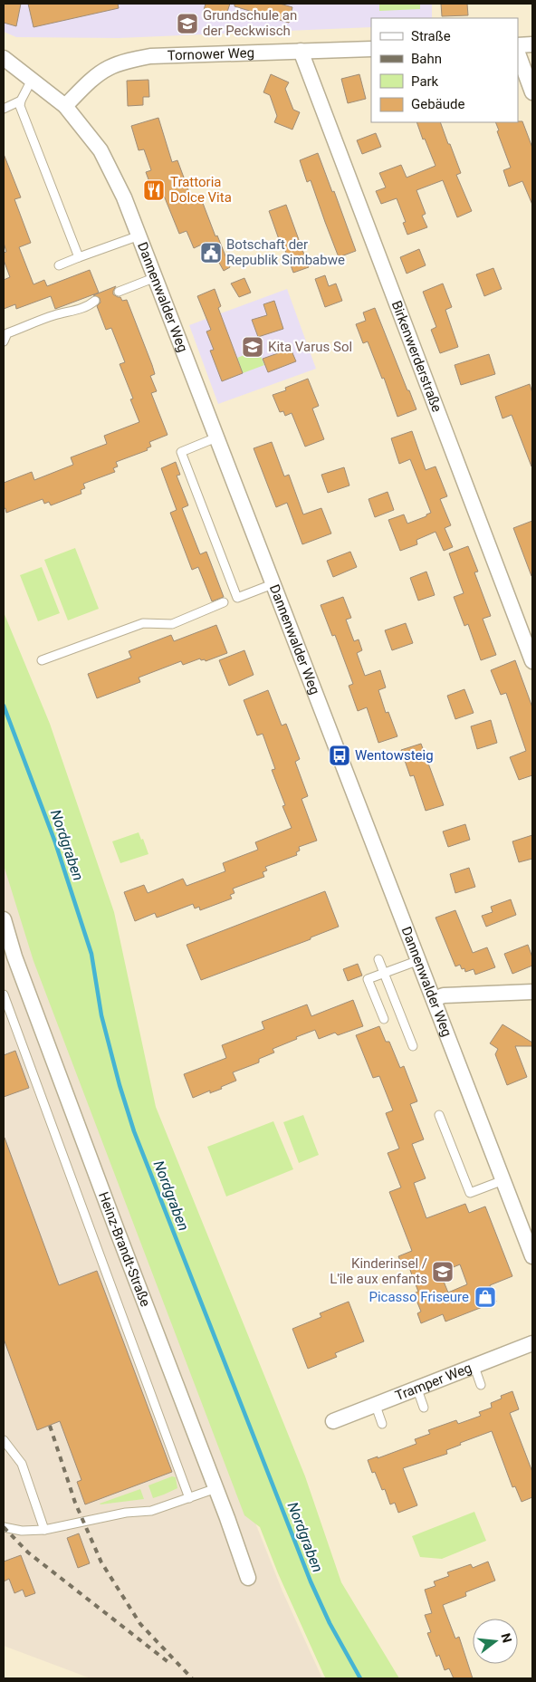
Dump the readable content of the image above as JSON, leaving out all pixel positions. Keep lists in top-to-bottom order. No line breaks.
{"streets":{"street":["Tornower Weg","Dannenwalder Weg","Birkenwerderstraße","Heinz-Brandt-Straße","Tramper Weg"]},"crossings":[["Tornower Weg","Dannenwalder Weg"],["Tornower Weg","Birkenwerderstraße"]],"water":["Nordgraben"],"places":{"school or university":["Grundschule an der Peckwisch","Kita Varus Sol","Kinderinsel / L'île aux enfants"],"restaurant":["Trattoria Dolce Vita"],"public building":["Botschaft der Republik Simbabwe"],"bus stop":["Wentowsteig"],"shop":["Picasso Friseure"]},"legend":["Straße","Bahn","Park","Gebäude"],"north":"right"}
